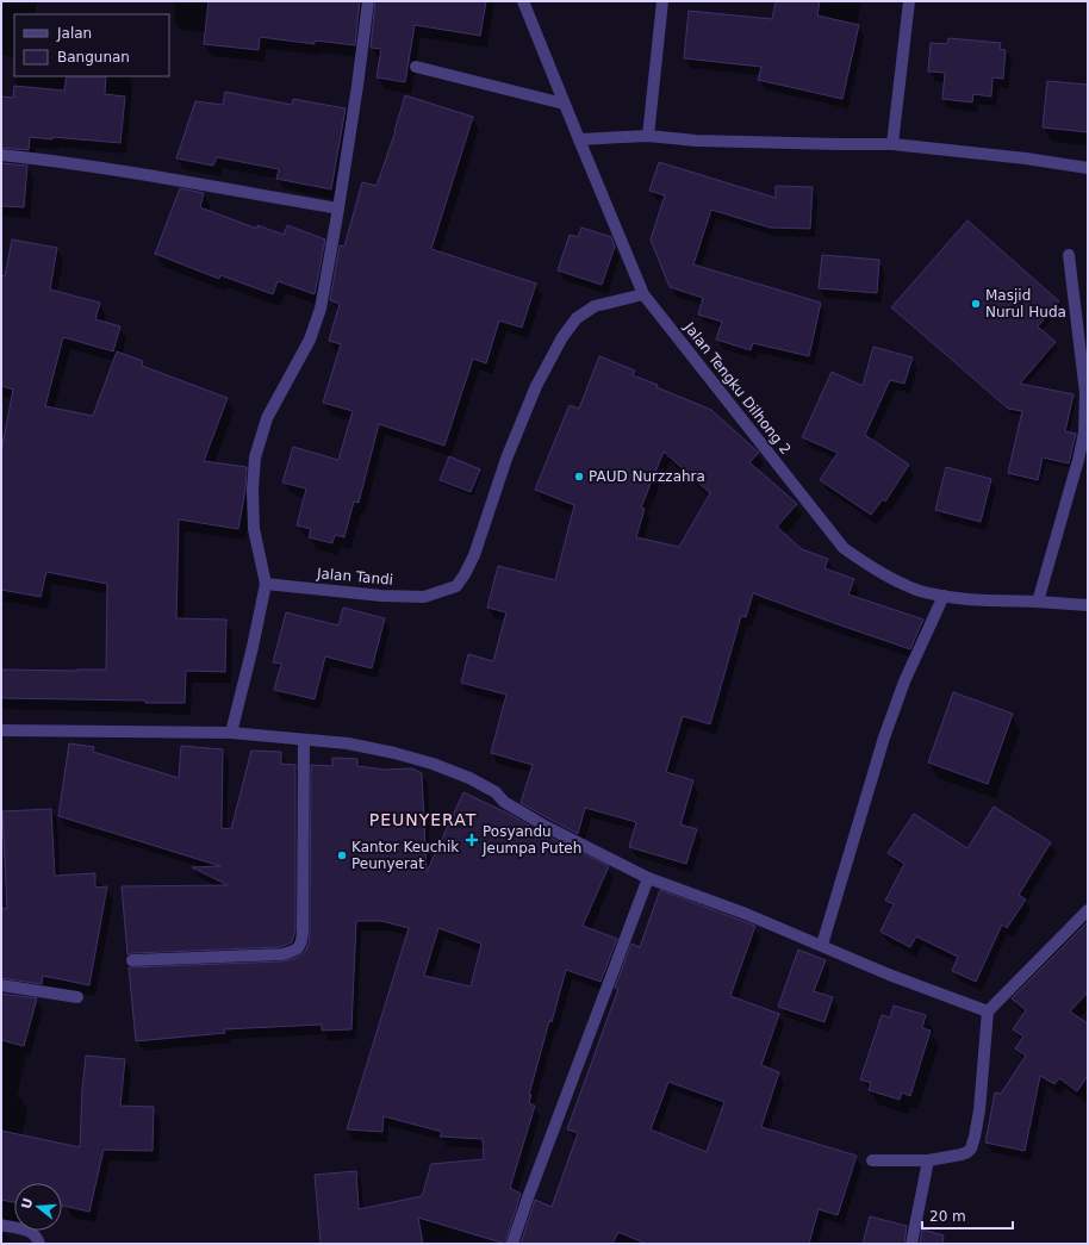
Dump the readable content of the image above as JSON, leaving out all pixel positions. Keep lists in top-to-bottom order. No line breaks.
{"streets":{"street":["Jalan Tengku Dilhong 2","Jalan Tandi"]},"crossings":[["Jalan Tengku Dilhong 2","Jalan Tandi"]],"districts":["PEUNYERAT"],"places":{"other":["Masjid Nurul Huda","PAUD Nurzzahra","Kantor Keuchik Peunyerat"],"health":["Posyandu Jeumpa Puteh"]},"legend":["Jalan","Bangunan"],"scale_bar":"20 m","north":"left"}
